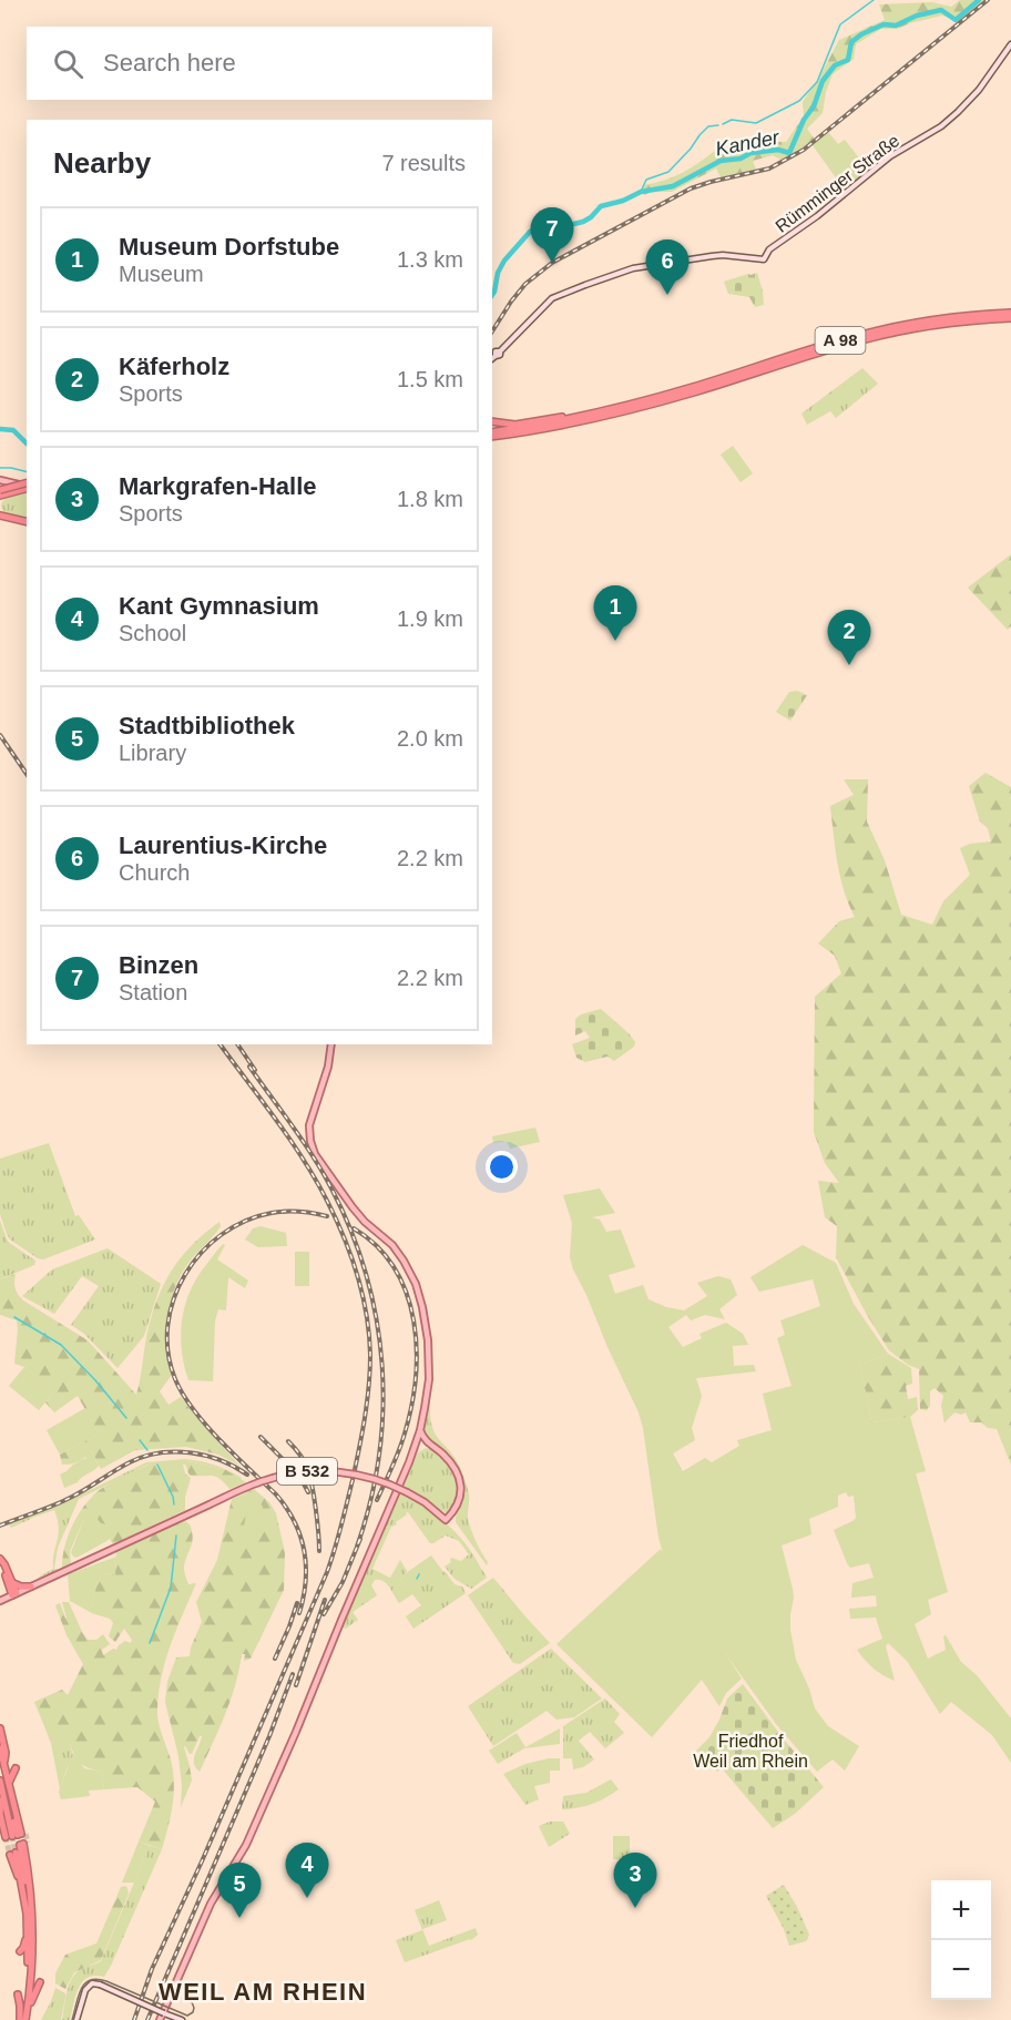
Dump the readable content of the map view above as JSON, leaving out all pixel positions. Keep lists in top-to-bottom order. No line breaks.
{"streets":{"highway":["A 98"],"main road":["Rümminger Straße","B 532"]},"districts":["WEIL AM RHEIN"],"water":["Kander"],"parks":["Friedhof Weil am Rhein"],"page":{"search":"Search here","heading":["Nearby","7 results"],"list":[{"mark":"1","name":"Museum Dorfstube","note":"Museum","value":"1.3 km"},{"mark":"2","name":"Käferholz","note":"Sports","value":"1.5 km"},{"mark":"3","name":"Markgrafen-Halle","note":"Sports","value":"1.8 km"},{"mark":"4","name":"Kant Gymnasium","note":"School","value":"1.9 km"},{"mark":"5","name":"Stadtbibliothek","note":"Library","value":"2.0 km"},{"mark":"6","name":"Laurentius-Kirche","note":"Church","value":"2.2 km"},{"mark":"7","name":"Binzen","note":"Station","value":"2.2 km"}],"pins":["7","6","1","2","4","3","5"],"map_buttons":["+","−"]}}
